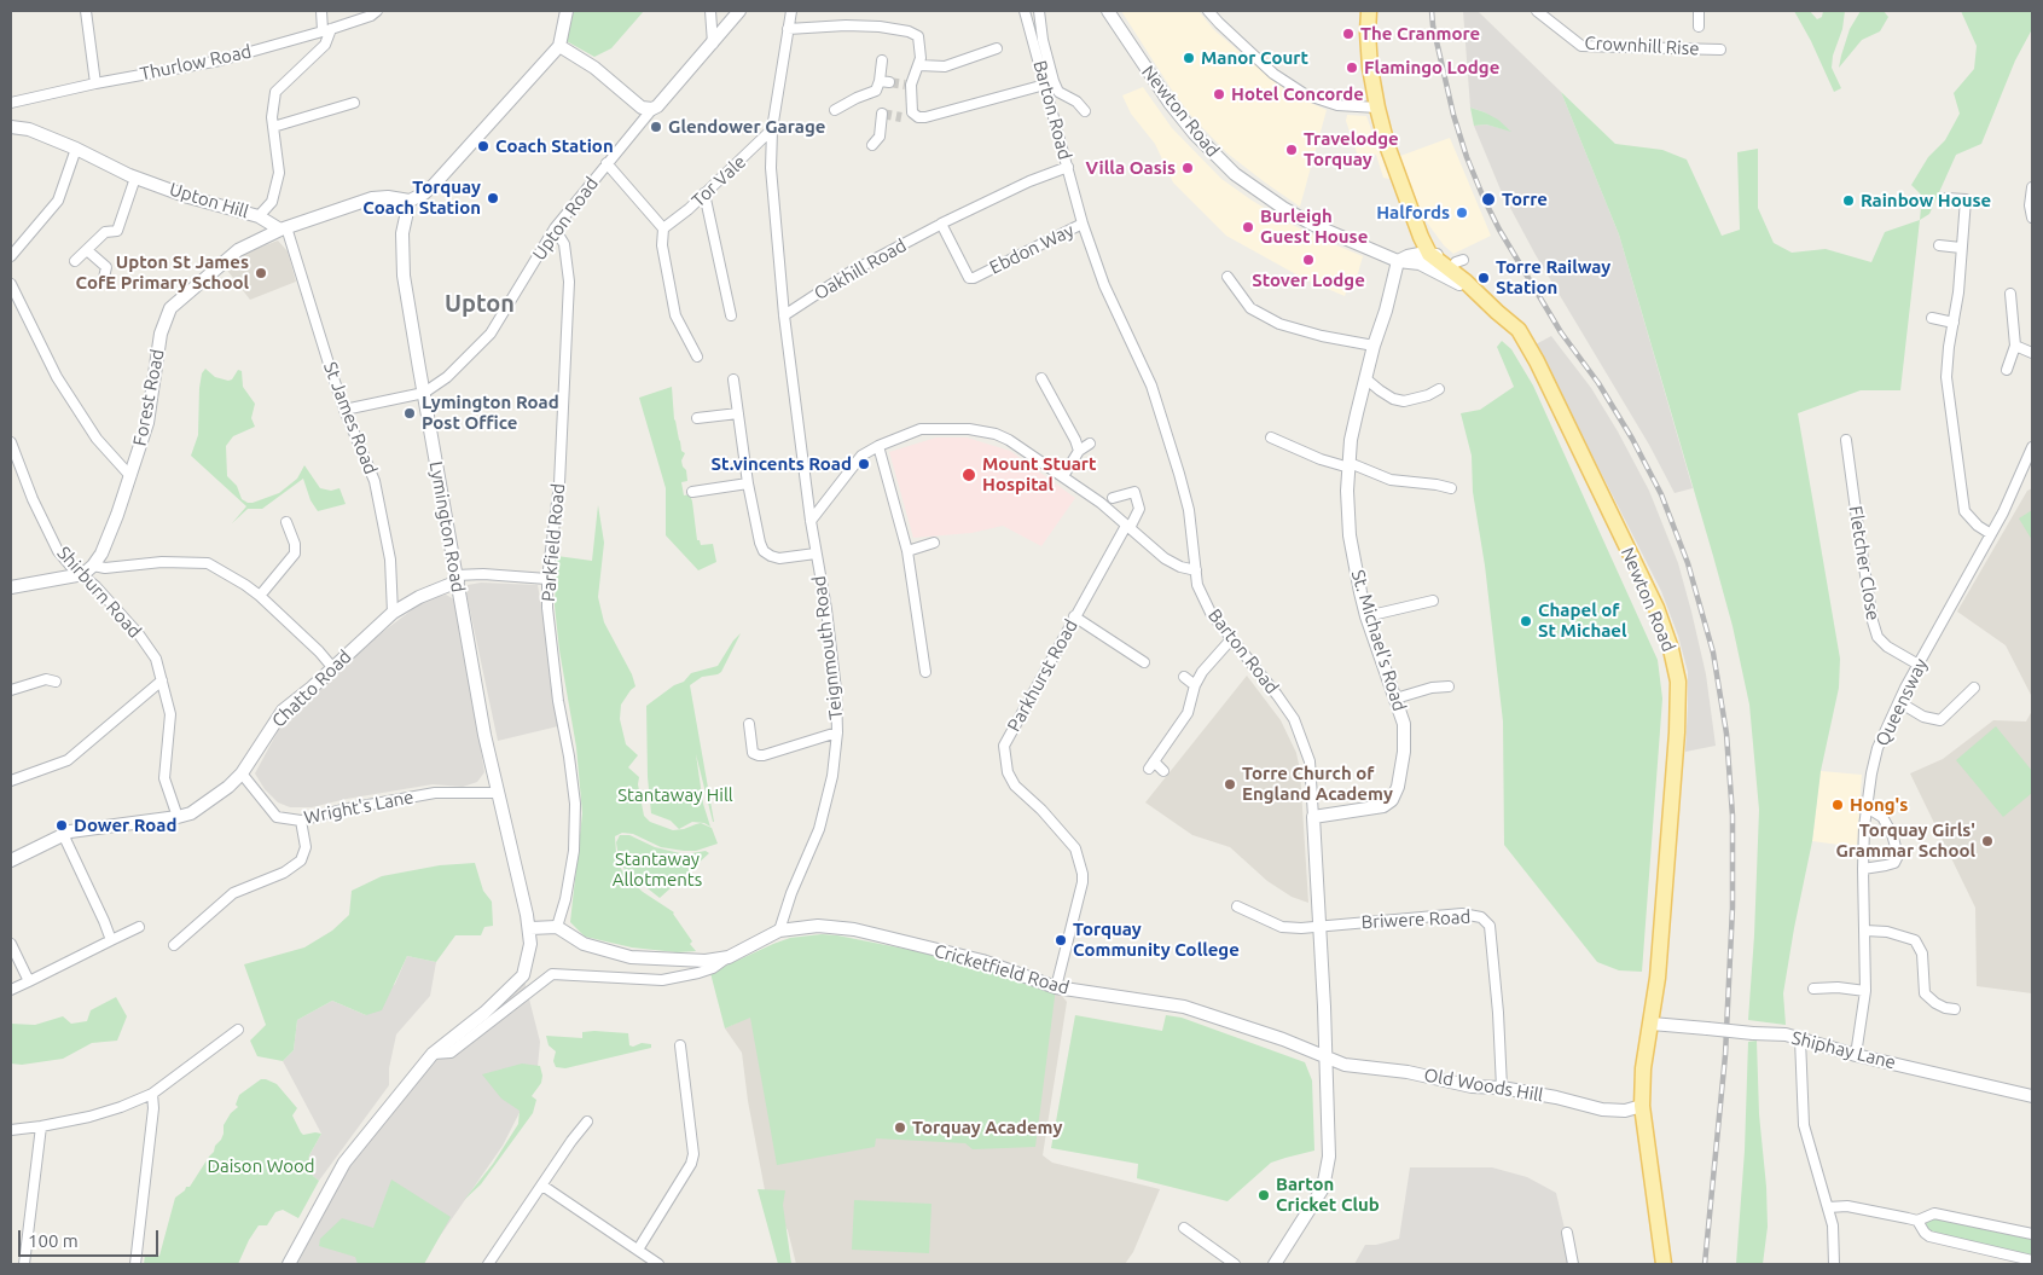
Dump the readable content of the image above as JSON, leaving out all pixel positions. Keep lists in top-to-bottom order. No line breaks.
{"streets":{"main road":["Newton Road"],"street":["Crownhill Rise","Thurlow Road","Barton Road","Tor Vale","Upton Hill","Upton Road","Ebdon Way","Oakhill Road","Forest Road","St James Road","Lymington Road","Parkfield Road","Fletcher Close","Shirburn Road","St. Michael's Road","Teignmouth Road","Parkhurst Road","Chatto Road","Queensway","Wright's Lane","Briwere Road","Cricketfield Road","Shiphay Lane","Old Woods Hill"]},"crossings":[["Barton Road","Ebdon Way"],["Barton Road","Oakhill Road"],["Barton Road","St. Michael's Road"],["Barton Road","Briwere Road"],["Barton Road","Cricketfield Road"],["Barton Road","Old Woods Hill"],["Newton Road","St. Michael's Road"],["Newton Road","Shiphay Lane"],["Newton Road","Old Woods Hill"],["Tor Vale","Teignmouth Road"],["Upton Hill","Forest Road"],["Upton Hill","St James Road"],["Upton Road","St James Road"],["Upton Road","Lymington Road"],["Upton Road","Parkfield Road"],["Ebdon Way","Oakhill Road"],["Oakhill Road","Teignmouth Road"],["Forest Road","St James Road"],["Forest Road","Shirburn Road"],["St James Road","Chatto Road"],["Lymington Road","Chatto Road"],["Lymington Road","Wright's Lane"],["Fletcher Close","Queensway"],["Shirburn Road","Chatto Road"],["Teignmouth Road","Cricketfield Road"],["Parkhurst Road","Cricketfield Road"],["Chatto Road","Wright's Lane"],["Queensway","Shiphay Lane"],["Briwere Road","Old Woods Hill"],["Cricketfield Road","Old Woods Hill"]],"districts":["Upton"],"parks":["Stantaway Hill","Stantaway Allotments","Daison Wood"],"places":["The Cranmore","Manor Court","Flamingo Lodge","Hotel Concorde","Glendower Garage","Coach Station","Travelodge Torquay","Villa Oasis","Torquay Coach Station","Torre","Rainbow House","Halfords","Burleigh Guest House","Stover Lodge","Upton St James CofE Primary School","Torre Railway Station","Lymington Road Post Office","St.vincents Road","Mount Stuart Hospital","Chapel of St Michael","Torre Church of England Academy","Hong's","Dower Road","Torquay Girls' Grammar School","Torquay Community College","Torquay Academy","Barton Cricket Club"],"scale_bar":"100 m"}
